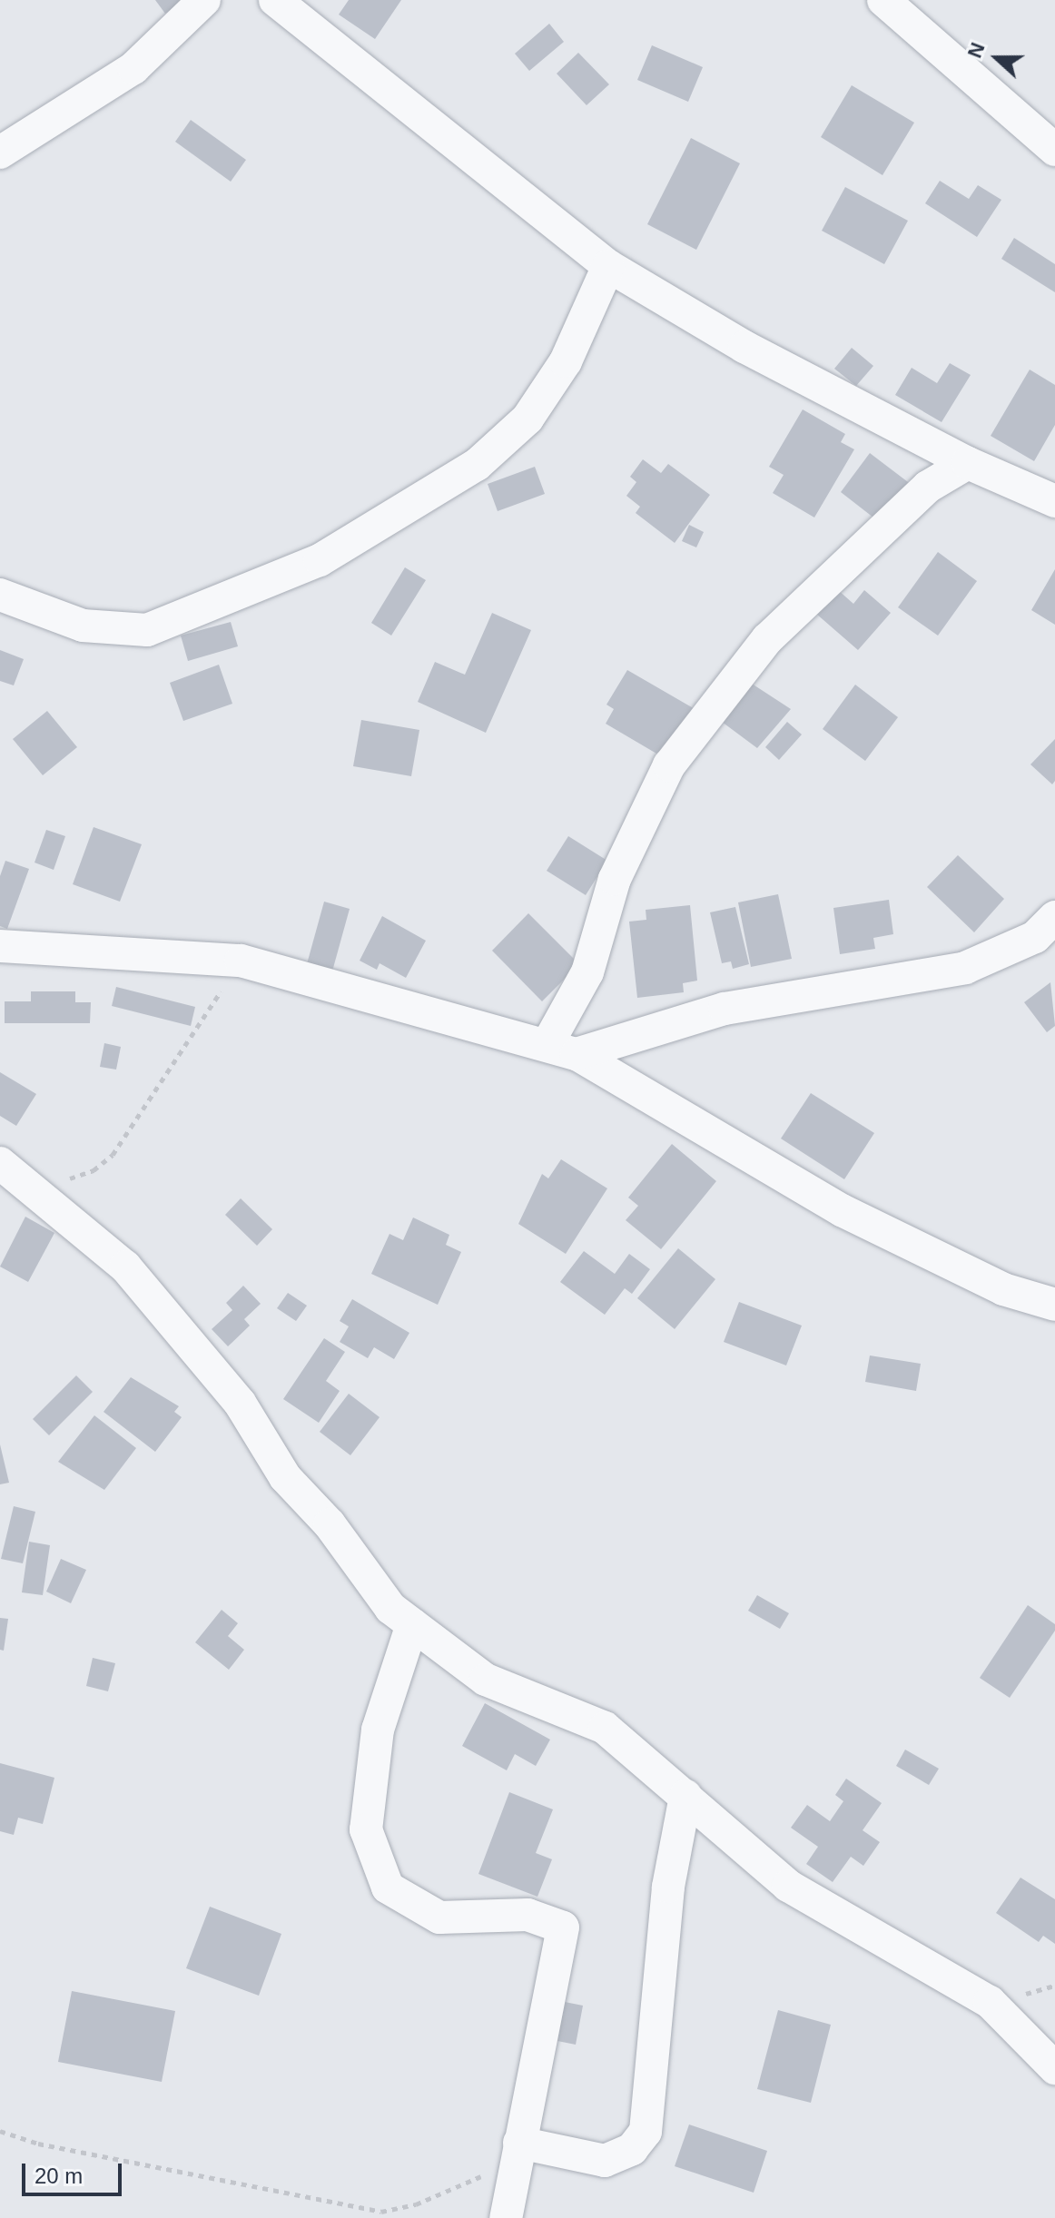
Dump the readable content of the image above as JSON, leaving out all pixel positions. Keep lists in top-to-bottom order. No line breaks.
{"scale_bar":"20 m","north":"left"}
